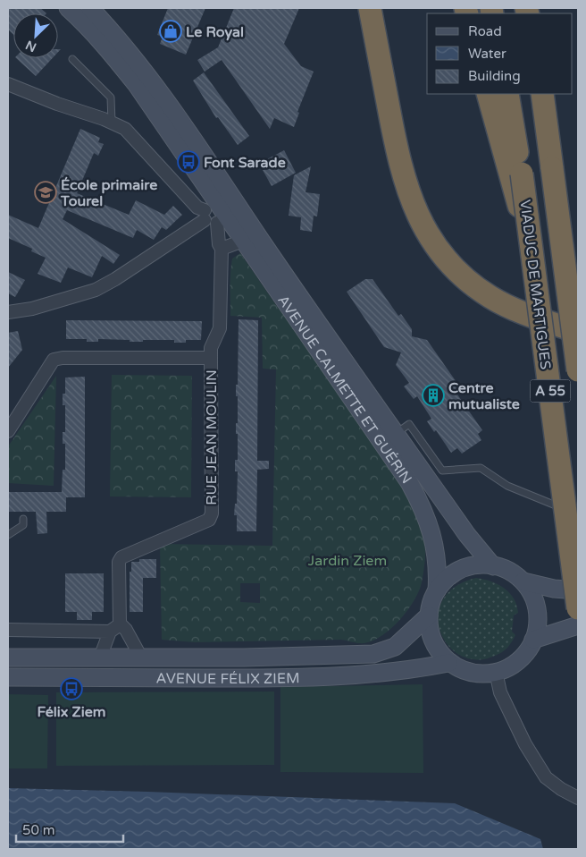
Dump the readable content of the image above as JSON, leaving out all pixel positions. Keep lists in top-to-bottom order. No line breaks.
{"streets":{"highway":["VIADUC DE MARTIGUES","A 55"],"main road":["AVENUE CALMETTE ET GUÉRIN","AVENUE FÉLIX ZIEM"],"street":["RUE JEAN MOULIN"]},"crossings":[["VIADUC DE MARTIGUES","A 55"],["AVENUE CALMETTE ET GUÉRIN","RUE JEAN MOULIN"],["AVENUE CALMETTE ET GUÉRIN","AVENUE FÉLIX ZIEM"],["RUE JEAN MOULIN","AVENUE FÉLIX ZIEM"]],"parks":["Jardin Ziem"],"places":{"shop":["Le Royal"],"bus stop":["Font Sarade","Félix Ziem"],"school or university":["École primaire Tourel"],"building":["Centre mutualiste"]},"legend":["Road","Water","Building"],"scale_bar":"50 m","north":"bottom left"}
